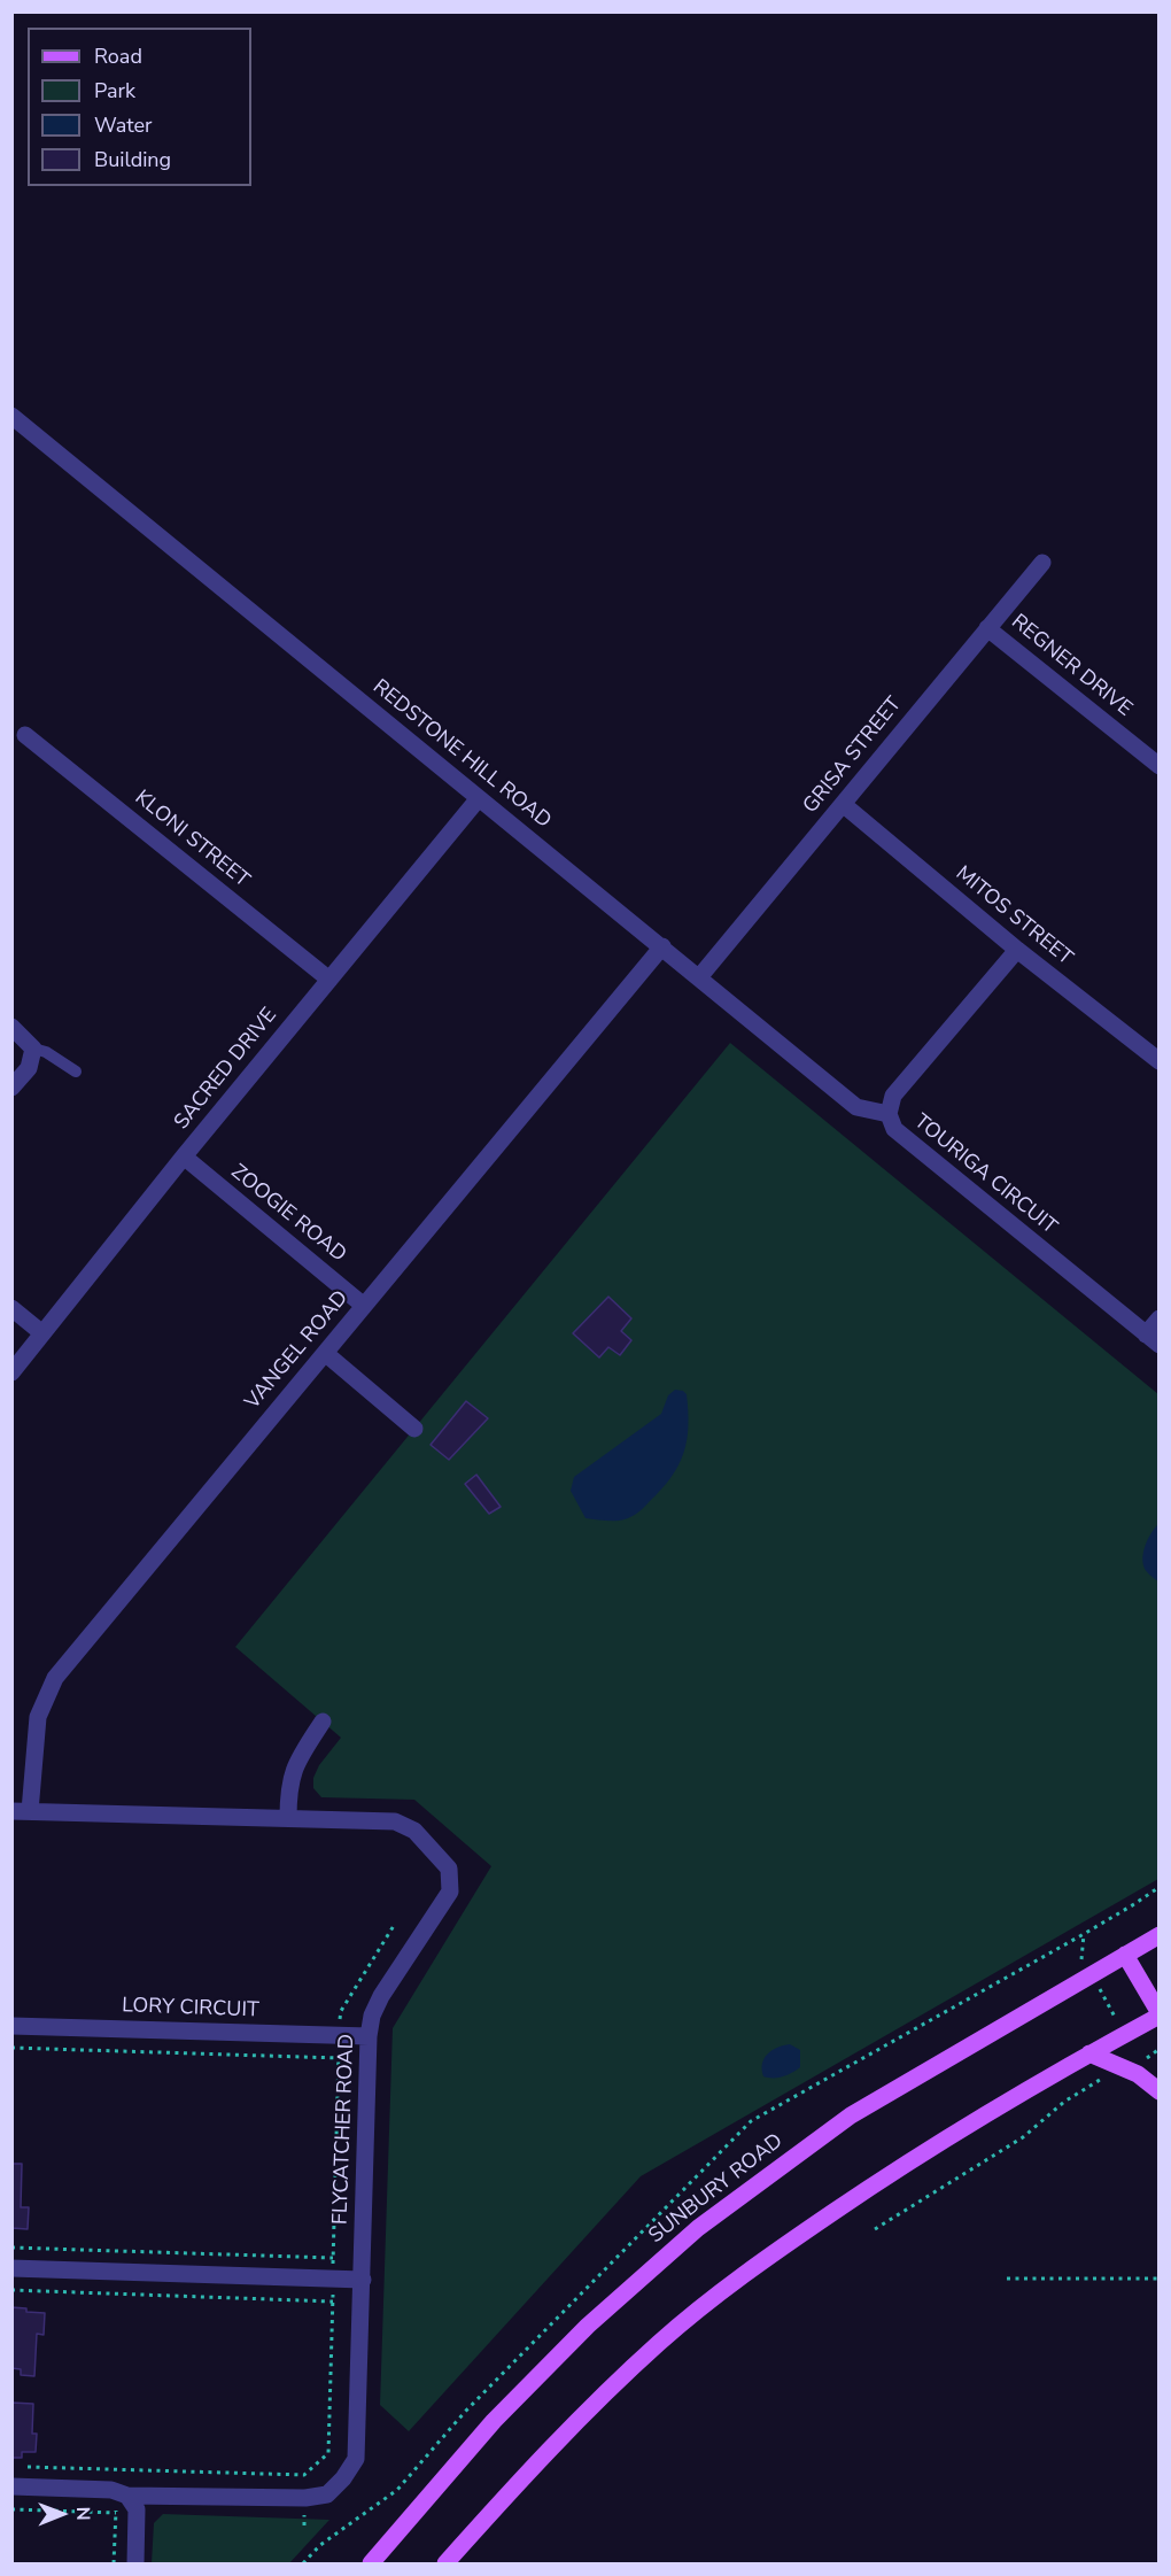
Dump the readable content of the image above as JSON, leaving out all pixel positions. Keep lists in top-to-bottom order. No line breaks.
{"streets":{"main road":["SUNBURY ROAD"],"street":["REGNER DRIVE","REDSTONE HILL ROAD","GRISA STREET","KLONI STREET","MITOS STREET","SACRED DRIVE","TOURIGA CIRCUIT","ZOOGIE ROAD","VANGEL ROAD","LORY CIRCUIT","FLYCATCHER ROAD"]},"crossings":[["REGNER DRIVE","GRISA STREET"],["REDSTONE HILL ROAD","GRISA STREET"],["REDSTONE HILL ROAD","SACRED DRIVE"],["REDSTONE HILL ROAD","TOURIGA CIRCUIT"],["REDSTONE HILL ROAD","VANGEL ROAD"],["GRISA STREET","MITOS STREET"],["KLONI STREET","SACRED DRIVE"],["MITOS STREET","TOURIGA CIRCUIT"],["SACRED DRIVE","ZOOGIE ROAD"],["ZOOGIE ROAD","VANGEL ROAD"],["VANGEL ROAD","FLYCATCHER ROAD"],["LORY CIRCUIT","FLYCATCHER ROAD"]],"legend":["Road","Park","Water","Building"],"north":"right"}
